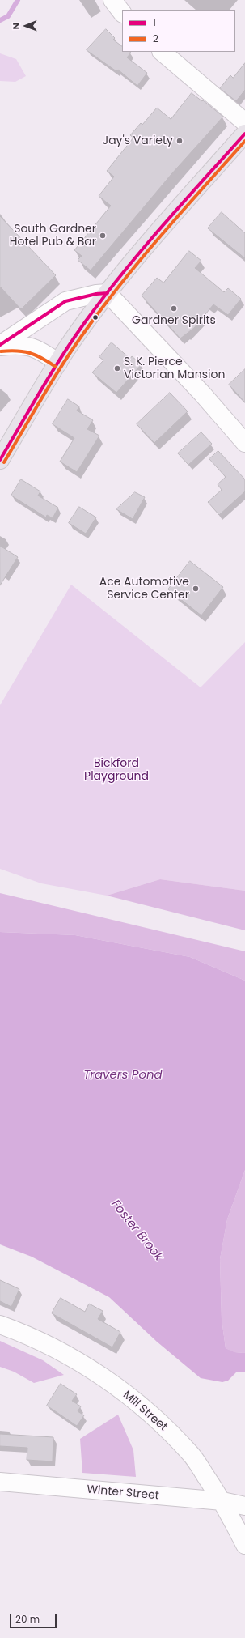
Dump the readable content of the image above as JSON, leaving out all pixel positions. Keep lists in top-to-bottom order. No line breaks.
{"streets":{"street":["Mill Street","Winter Street"]},"crossings":[["Mill Street","Winter Street"]],"water":["Travers Pond","Foster Brook"],"parks":["Bickford Playground"],"places":["Jay's Variety","South Gardner Hotel Pub & Bar","Gardner Spirits","S. K. Pierce Victorian Mansion","Ace Automotive Service Center"],"lines":["transit line 1","transit line 2"],"legend":["1","2"],"scale_bar":"20 m","north":"left"}
